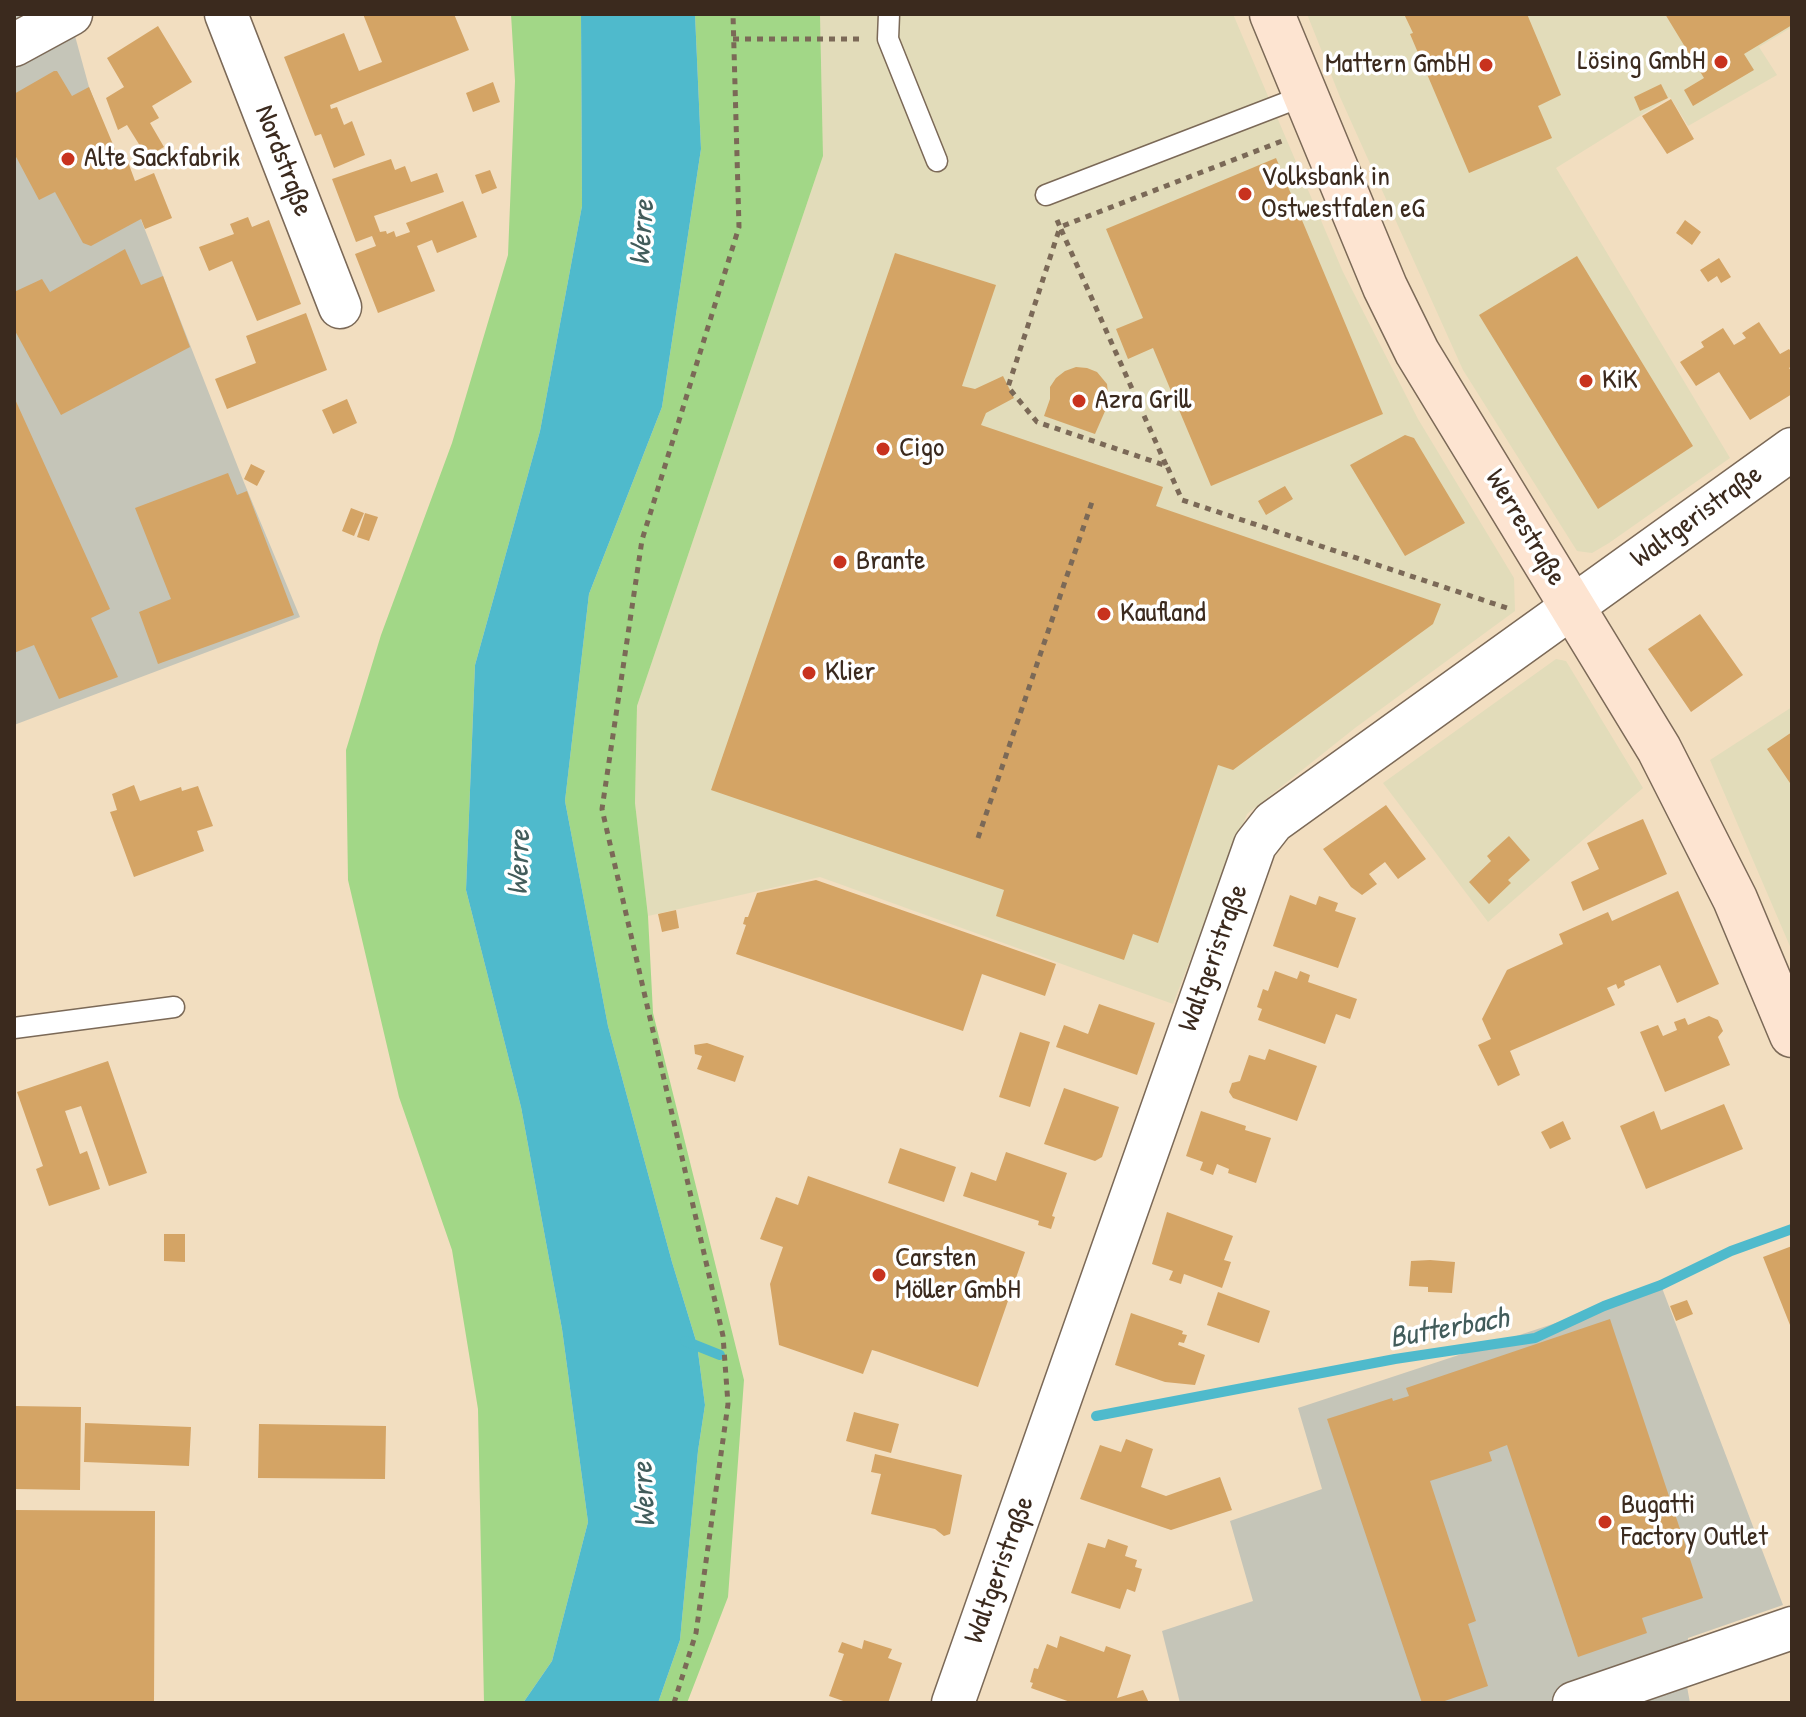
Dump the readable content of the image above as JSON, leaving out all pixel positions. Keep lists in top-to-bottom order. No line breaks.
{"streets":{"main road":["Werrestraße"],"street":["Nordstraße","Waltgeristraße"]},"crossings":[["Waltgeristraße","Werrestraße"]],"water":["Werre","Butterbach"],"places":["Lösing GmbH","Mattern GmbH","Alte Sackfabrik","Volksbank in Ostwestfalen eG","KiK","Azra Grill","Cigo","Brante","Kaufland","Klier","Carsten Möller GmbH","Bugatti Factory Outlet"]}
